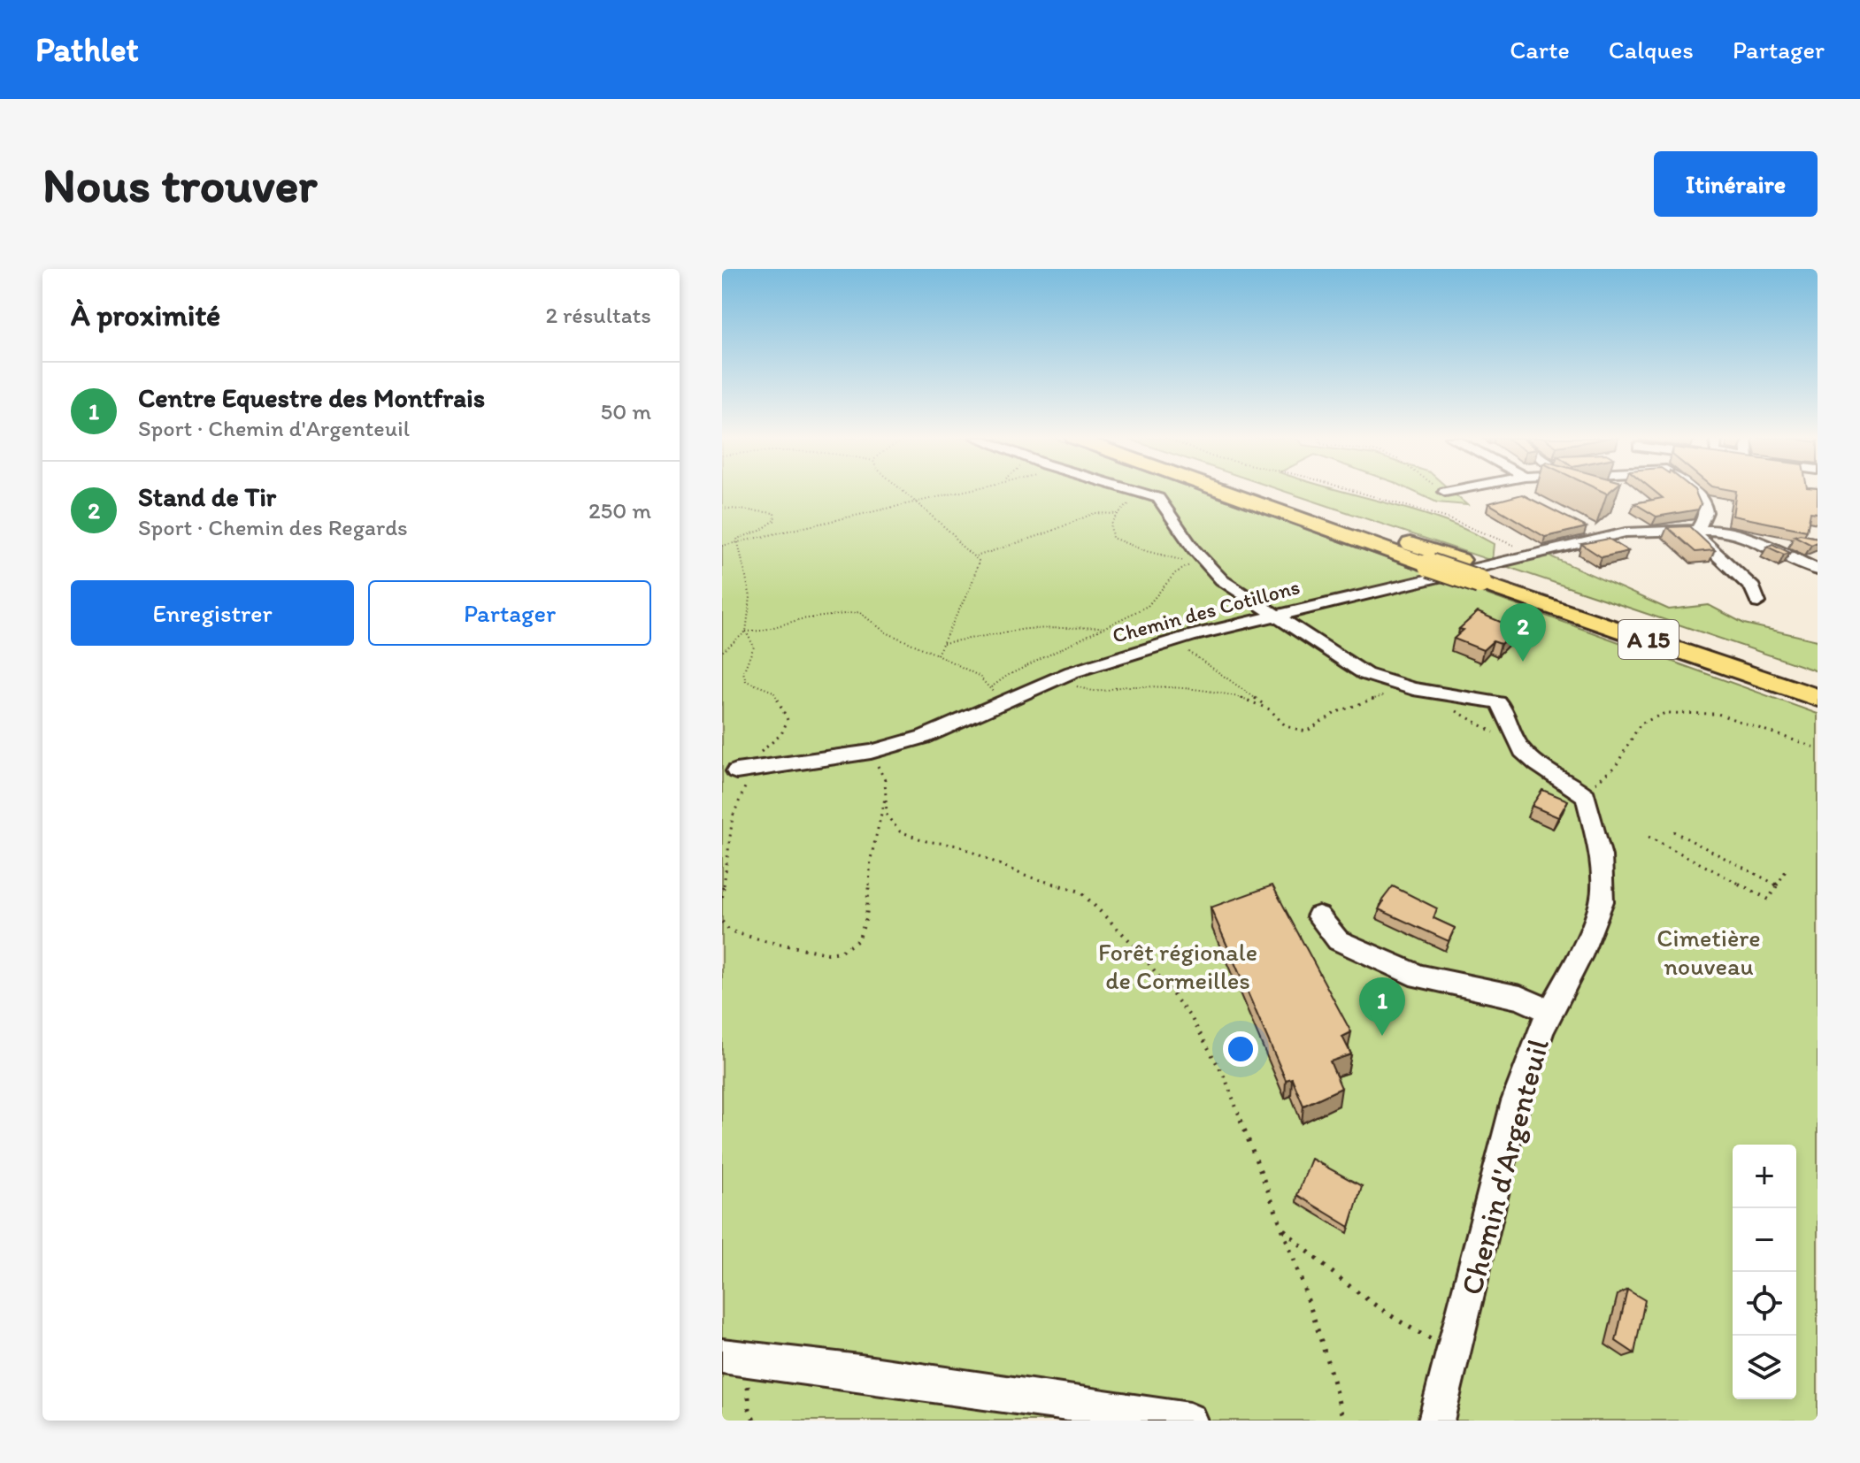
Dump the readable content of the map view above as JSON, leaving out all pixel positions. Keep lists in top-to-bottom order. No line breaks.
{"streets":{"highway":["A 15"],"street":["Chemin des Cotillons","Chemin d'Argenteuil"]},"parks":["Cimetière nouveau","Forêt régionale de Cormeilles"],"page":{"header":"Pathlet","nav":["Carte","Calques","Partager"],"buttons":["Itinéraire",["Enregistrer","Partager"]],"title":"Nous trouver","heading":["À proximité","2 résultats"],"list":[{"mark":"1","name":"Centre Equestre des Montfrais","note":"Sport · Chemin d'Argenteuil","value":"50 m"},{"mark":"2","name":"Stand de Tir","note":"Sport · Chemin des Regards","value":"250 m"}],"pins":["2","1"],"map_buttons":["+","−"]}}
